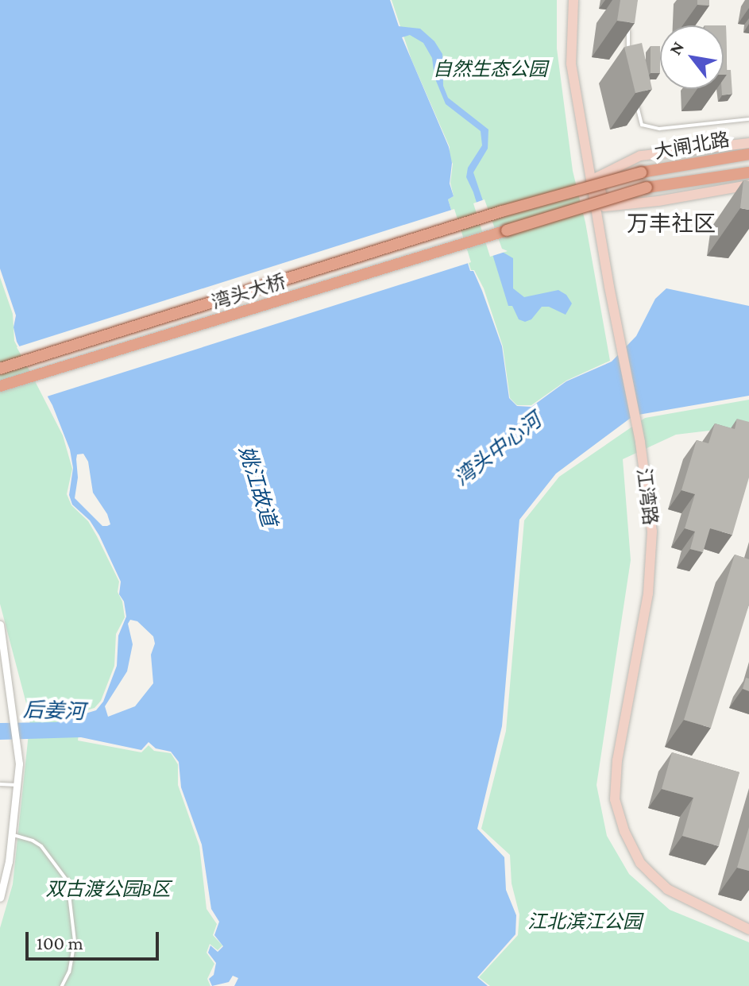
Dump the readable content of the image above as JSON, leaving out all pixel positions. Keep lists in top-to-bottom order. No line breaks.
{"streets":{"main road":["大闸北路","湾头大桥"],"street":["江湾路"]},"crossings":[["大闸北路","湾头大桥"]],"districts":["万丰社区"],"water":["湾头中心河","姚江故道","后姜河"],"parks":["自然生态公园","双古渡公园B区","江北滨江公园"],"scale_bar":"100 m","north":"top left"}
